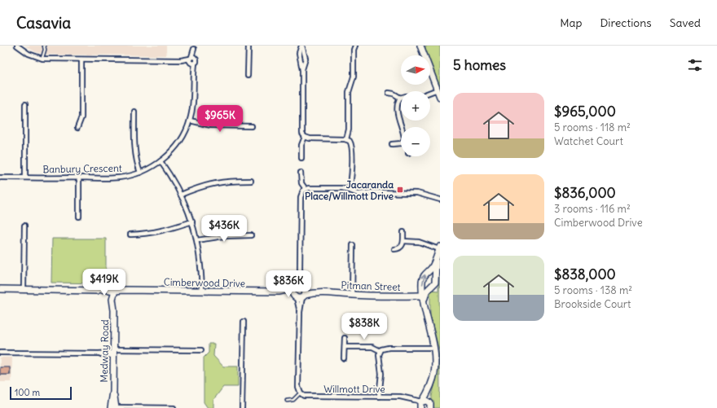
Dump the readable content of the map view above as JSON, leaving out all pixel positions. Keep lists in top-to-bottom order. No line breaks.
{"streets":{"street":["Banbury Crescent","Cimberwood Drive","Pitman Street","Medway Road","Willmott Drive"]},"crossings":[["Cimberwood Drive","Pitman Street"],["Cimberwood Drive","Medway Road"]],"places":{"transit":["Jacaranda Place/Willmott Drive"]},"scale_bar":"100 m","north":"right","page":{"header":"Casavia","nav":["Map","Directions","Saved"],"heading":"5 homes","map_buttons":["+","−"],"list":[{"name":"$965,000","note":"5 rooms · 118 m² · Watchet Court"},{"name":"$836,000","note":"3 rooms · 116 m² · Cimberwood Drive"},{"name":"$838,000","note":"5 rooms · 138 m² · Brookside Court"}],"price":["$965K","$436K","$419K","$836K","$838K"],"scale":"100 m"}}
